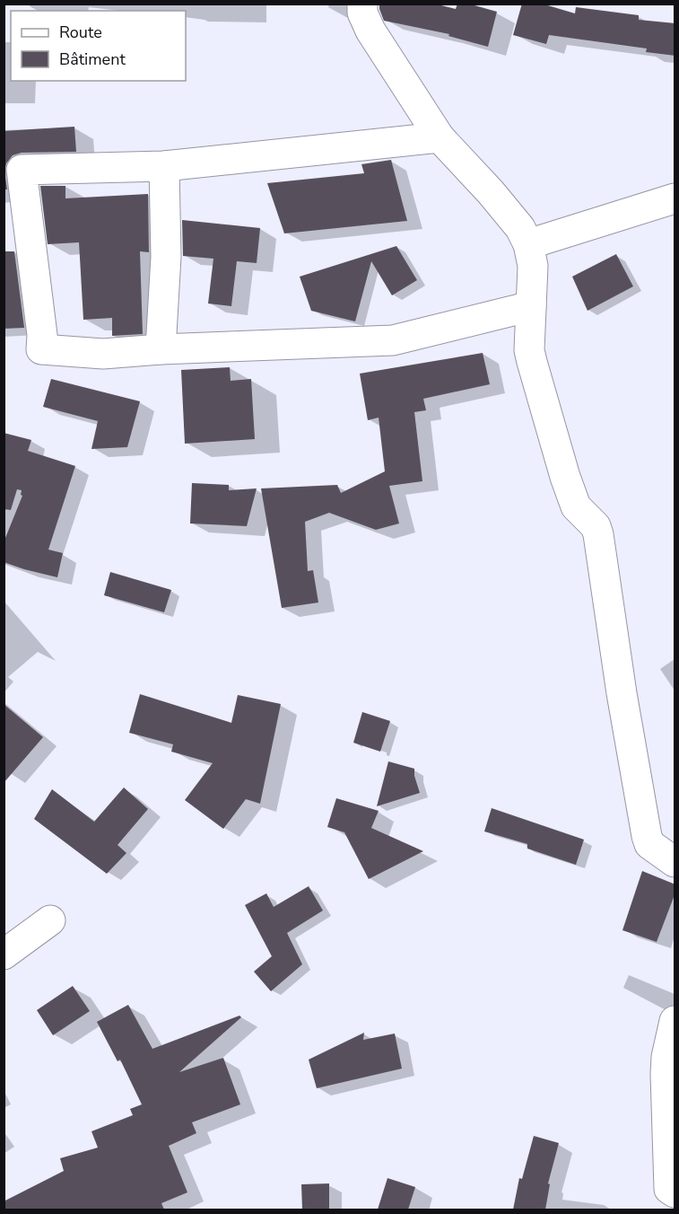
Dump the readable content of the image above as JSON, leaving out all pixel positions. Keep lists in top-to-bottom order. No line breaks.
{"legend":["Route","Bâtiment"]}
